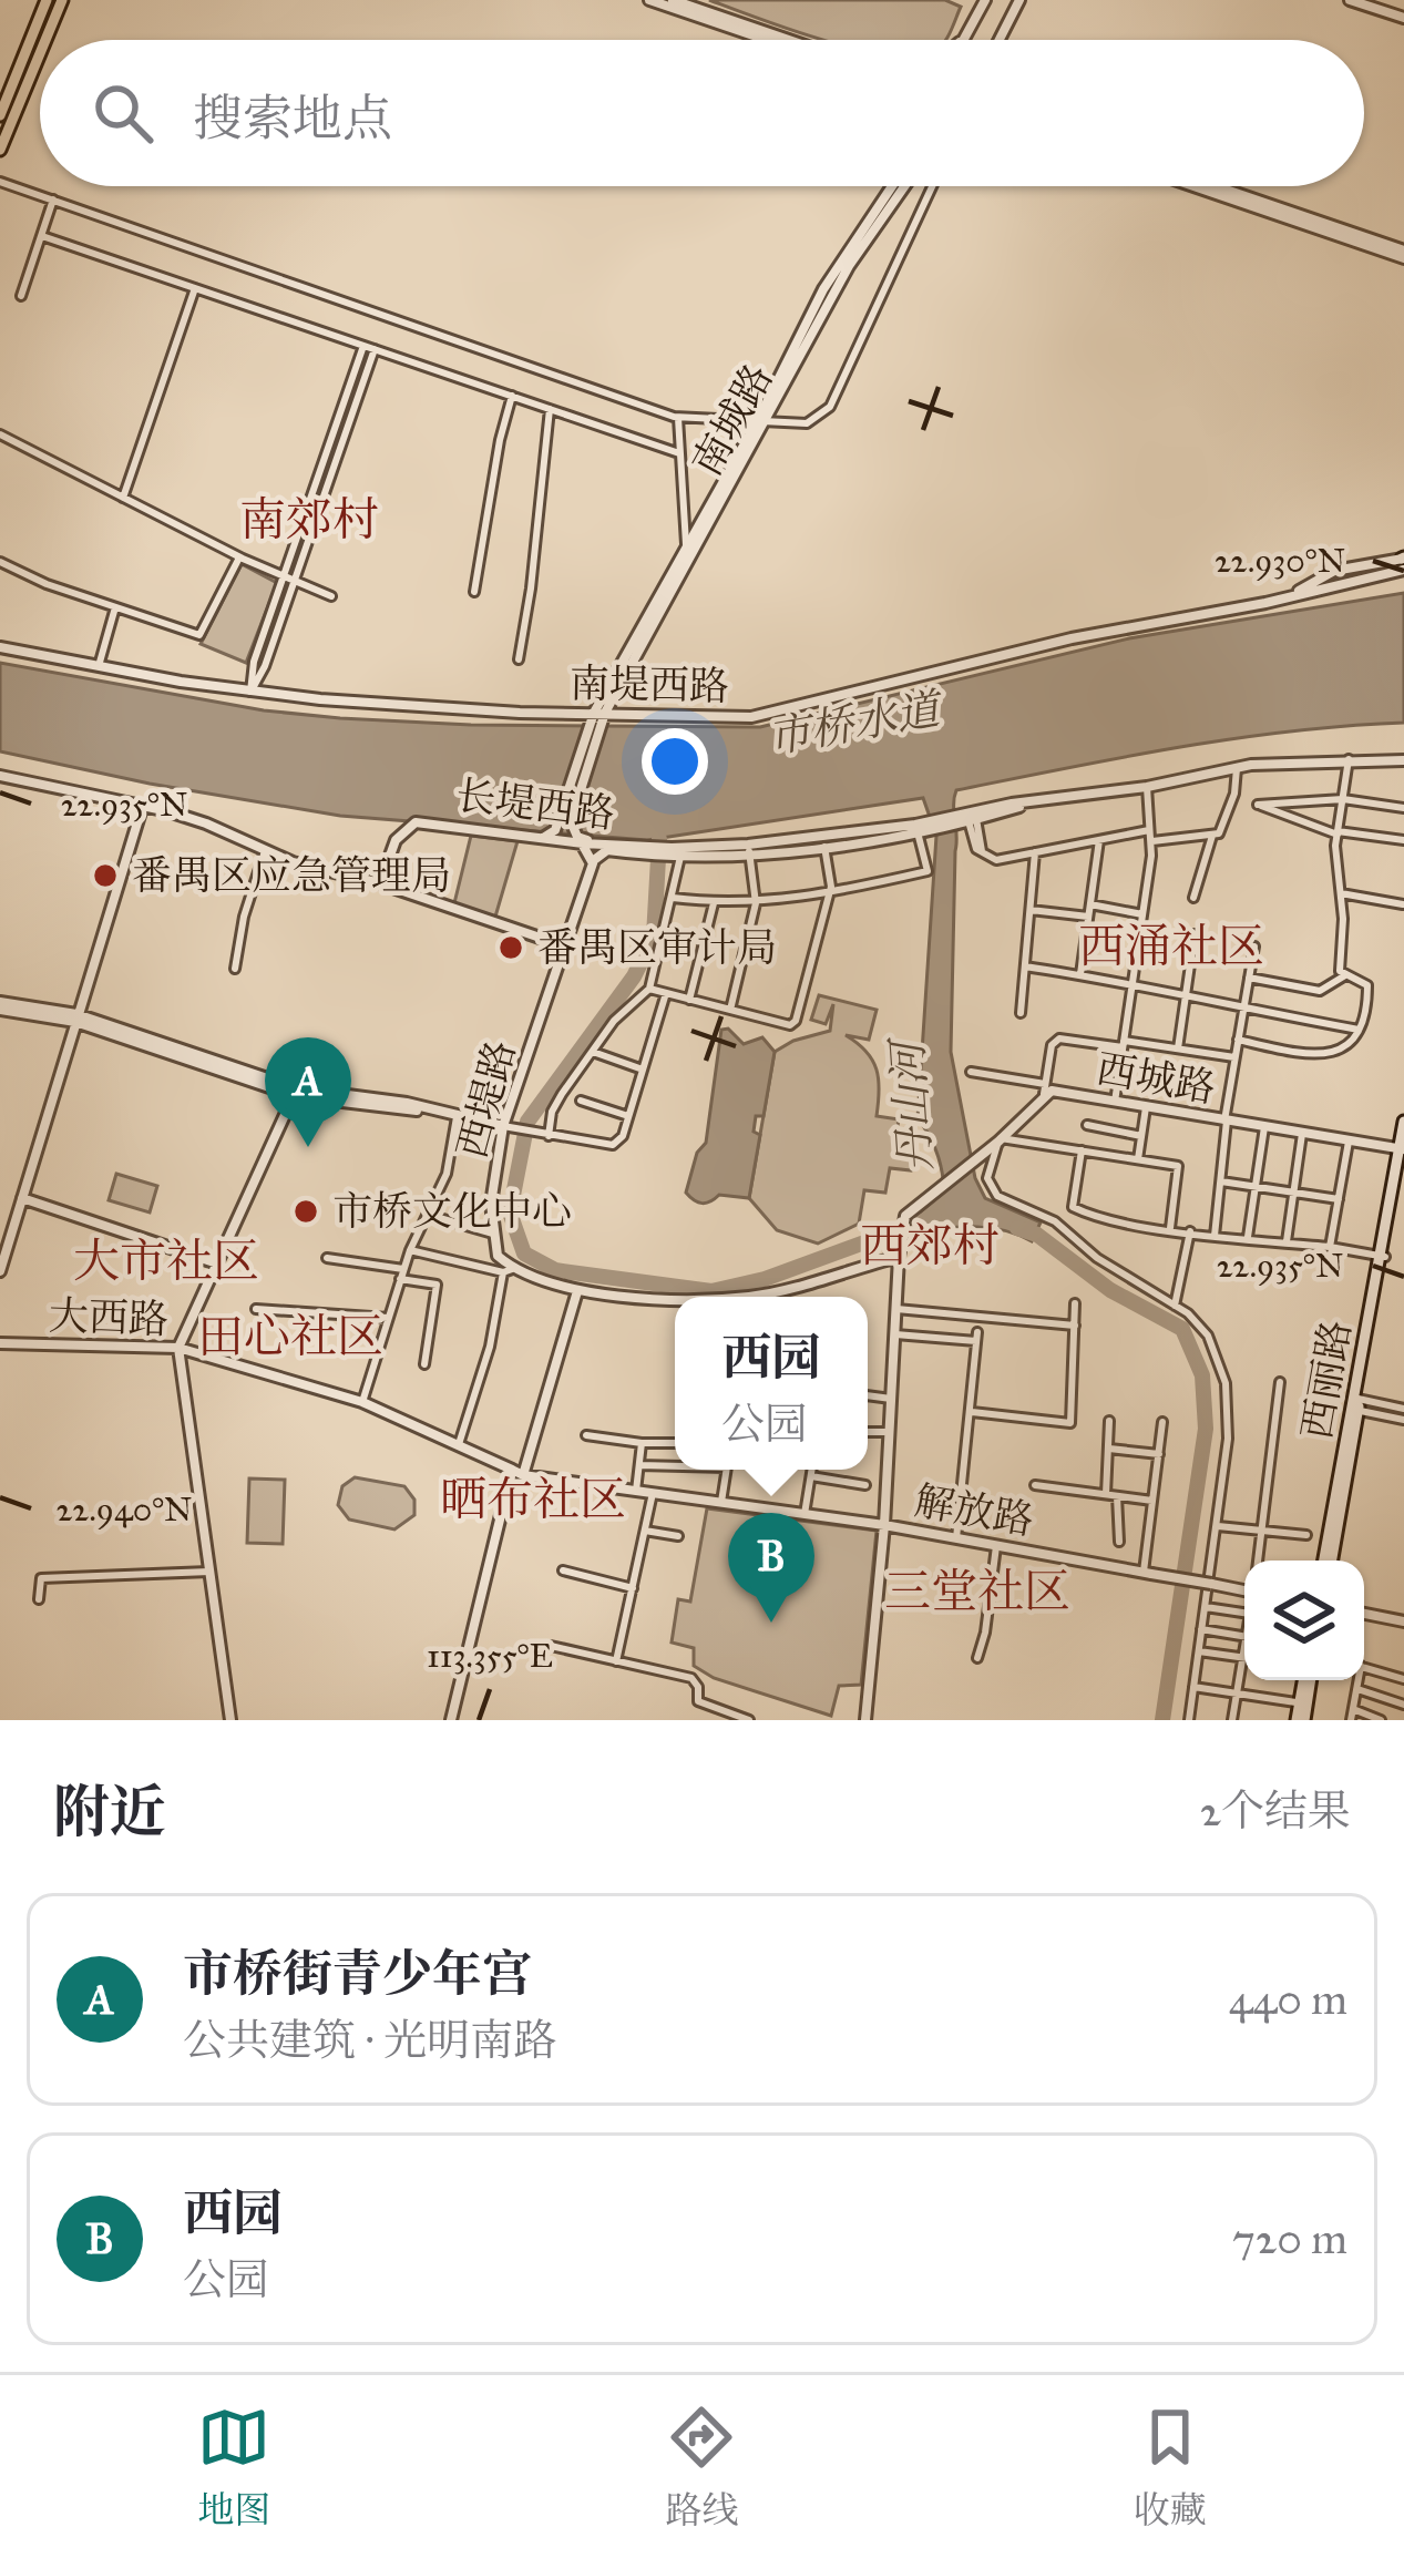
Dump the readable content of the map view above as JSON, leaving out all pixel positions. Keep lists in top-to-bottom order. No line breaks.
{"streets":{"main road":["西丽路"],"street":["南城路","南堤西路","长堤西路","西城路","西堤路","大西路","解放路"]},"crossings":[["南城路","南堤西路"],["长堤西路","西堤路"],["西城路","西丽路"],["西城路","解放路"],["大西路","解放路"]],"districts":["南郊村","西涌社区","西郊村","大市社区","田心社区","晒布社区","三堂社区"],"water":["市桥水道","丹山河"],"places":["番禺区应急管理局","番禺区审计局","市桥文化中心"],"page":{"search":"搜索地点","pins":["A","B"],"popup":["西园","公园"],"heading":["附近","2个结果"],"list":[{"mark":"A","name":"市桥街青少年宫","note":"公共建筑 · 光明南路","value":"440 m"},{"mark":"B","name":"西园","note":"公园","value":"720 m"}],"nav":["地图","路线","收藏"]},"coordinates":["22.930°N","22.935°N","22.940°N","113.355°E"]}
